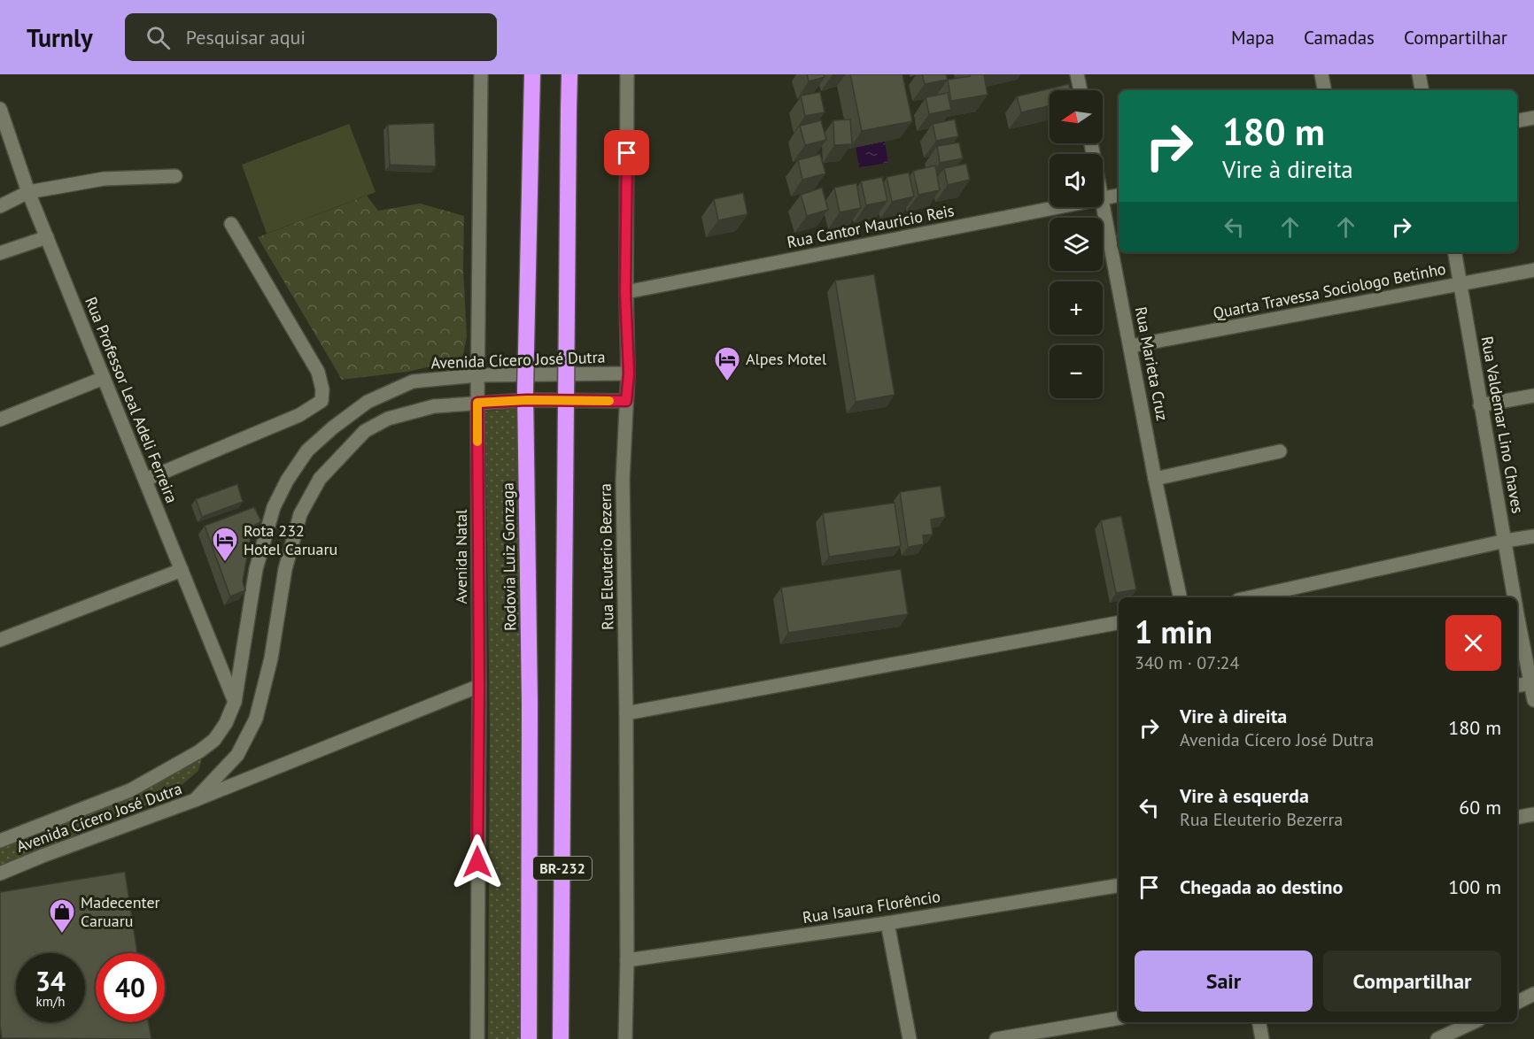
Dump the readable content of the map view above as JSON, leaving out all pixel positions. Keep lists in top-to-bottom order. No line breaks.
{"streets":{"highway":["Rodovia Luiz Gonzaga","BR-232"],"street":["Rua Cantor Mauricio Reis","Quarta Travessa Sociologo Betinho","Avenida Cícero José Dutra","Rua Marieta Cruz","Rua Professor Leal Adeli Ferreira","Rua Valdemar Lino Chaves","Avenida Natal","Rua Eleuterio Bezerra","Rua Isaura Florêncio"]},"crossings":[["Rua Cantor Mauricio Reis","Rua Eleuterio Bezerra"],["Quarta Travessa Sociologo Betinho","Rua Marieta Cruz"],["Quarta Travessa Sociologo Betinho","Rua Valdemar Lino Chaves"],["Avenida Cícero José Dutra","Rua Professor Leal Adeli Ferreira"],["Avenida Cícero José Dutra","Avenida Natal"],["Avenida Cícero José Dutra","Rua Eleuterio Bezerra"],["Rua Eleuterio Bezerra","Rua Isaura Florêncio"]],"places":{"hotel":["Alpes Motel","Rota 232 Hotel Caruaru"],"shop":["Madecenter Caruaru"]},"north":"left","page":{"header":"Turnly","search":"Pesquisar aqui","nav":["Mapa","Camadas","Compartilhar"],"map_buttons":["+","−"],"turn":["180 m","Vire à direita"],"heading":["1 min","340 m · 07:24"],"list":[{"name":"Vire à direita","note":"Avenida Cícero José Dutra","value":"180 m"},{"name":"Vire à esquerda","note":"Rua Eleuterio Bezerra","value":"60 m"},{"name":"Chegada ao destino","value":"100 m"}],"buttons":["Sair","Compartilhar"],"speed":"34 km/h","limit":"40"}}
